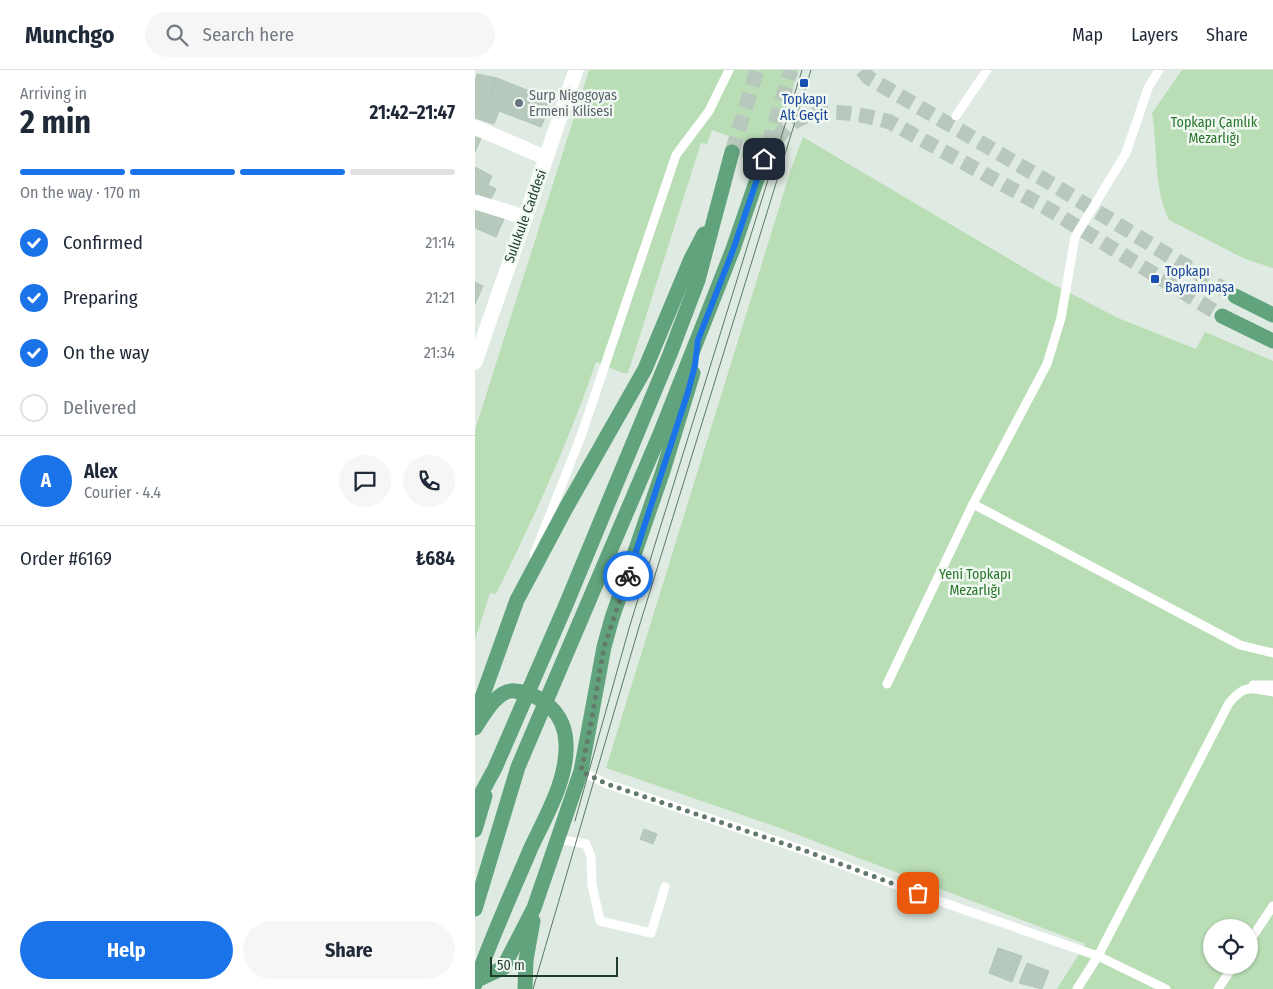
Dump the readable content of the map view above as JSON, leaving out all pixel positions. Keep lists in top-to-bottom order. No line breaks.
{"streets":{"street":["Sulukule Caddesi"]},"parks":["Topkapı Çamlık Mezarlığı","Yeni Topkapı Mezarlığı"],"places":{"transit":["Topkapı Alt Geçit","Topkapı Bayrampaşa"],"other":["Surp Nigogoyas Ermeni Kilisesi"]},"scale_bar":"50 m","page":{"header":"Munchgo","search":"Search here","nav":["Map","Layers","Share"],"heading":["2 min","Arriving in","21:42–21:47"],"panel":["Alex","Courier · 4.4","Order #6169","₺684"],"bar":"On the way · 170 m","list":[["Confirmed","21:14"],["Preparing","21:21"],["On the way","21:34"],"Delivered"],"round":"A","buttons":["Help","Share"],"scale":"50 m"}}
